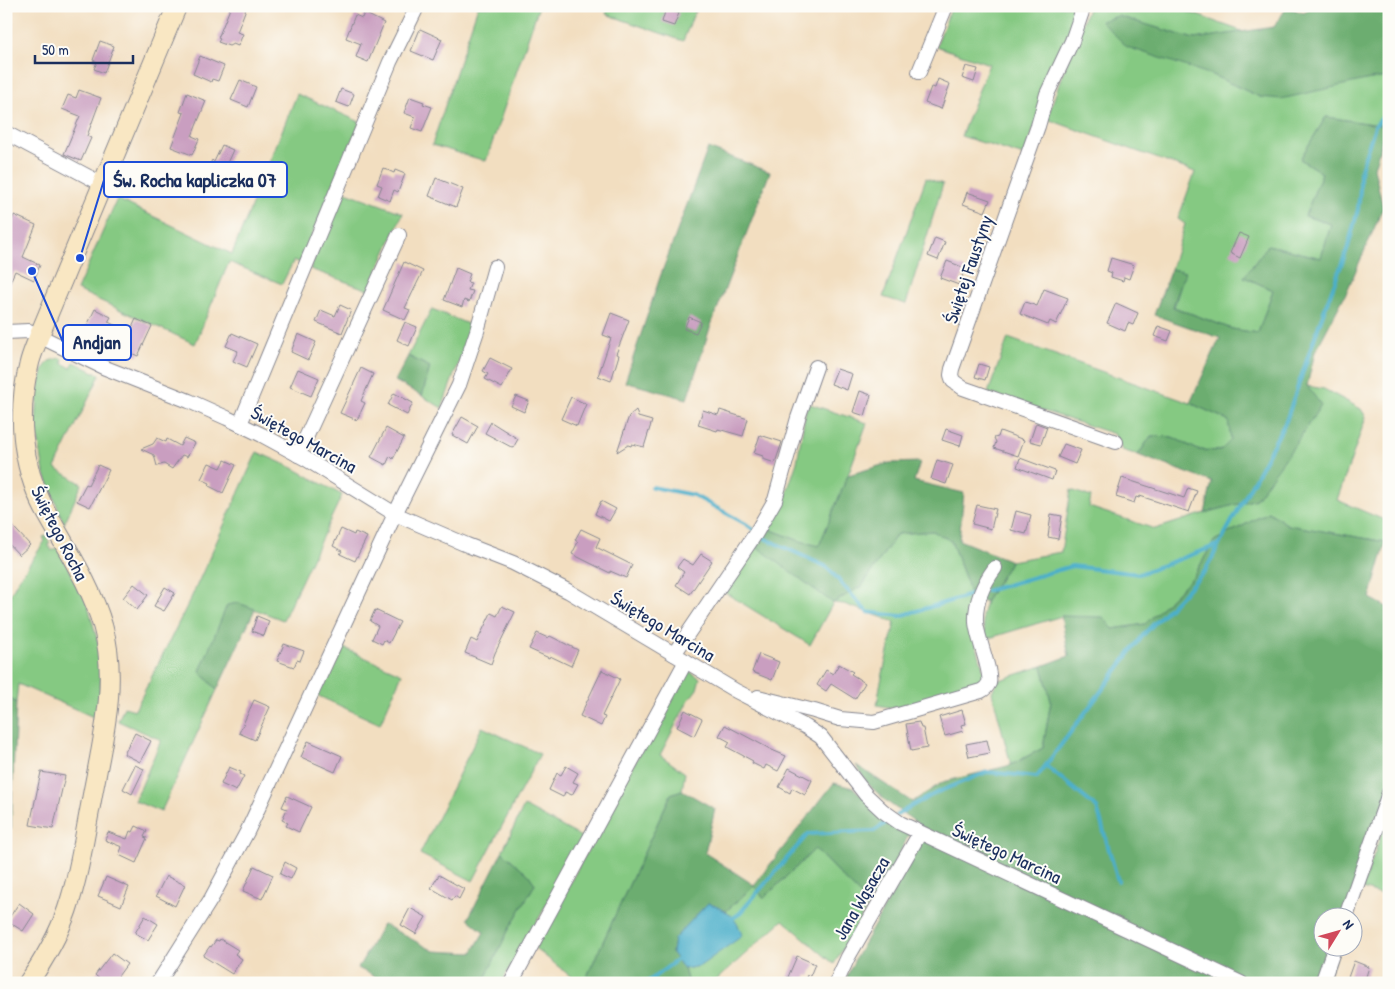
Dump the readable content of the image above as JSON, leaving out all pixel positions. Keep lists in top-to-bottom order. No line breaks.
{"streets":{"street":["Świętej Faustyny","Świętego Marcina","Świętego Rocha","Jana Wąsacza"]},"crossings":[["Świętego Marcina","Świętego Rocha"],["Świętego Marcina","Jana Wąsacza"]],"places":["Św. Rocha kapliczka 07","Andjan"],"scale_bar":"50 m","north":"top right"}
